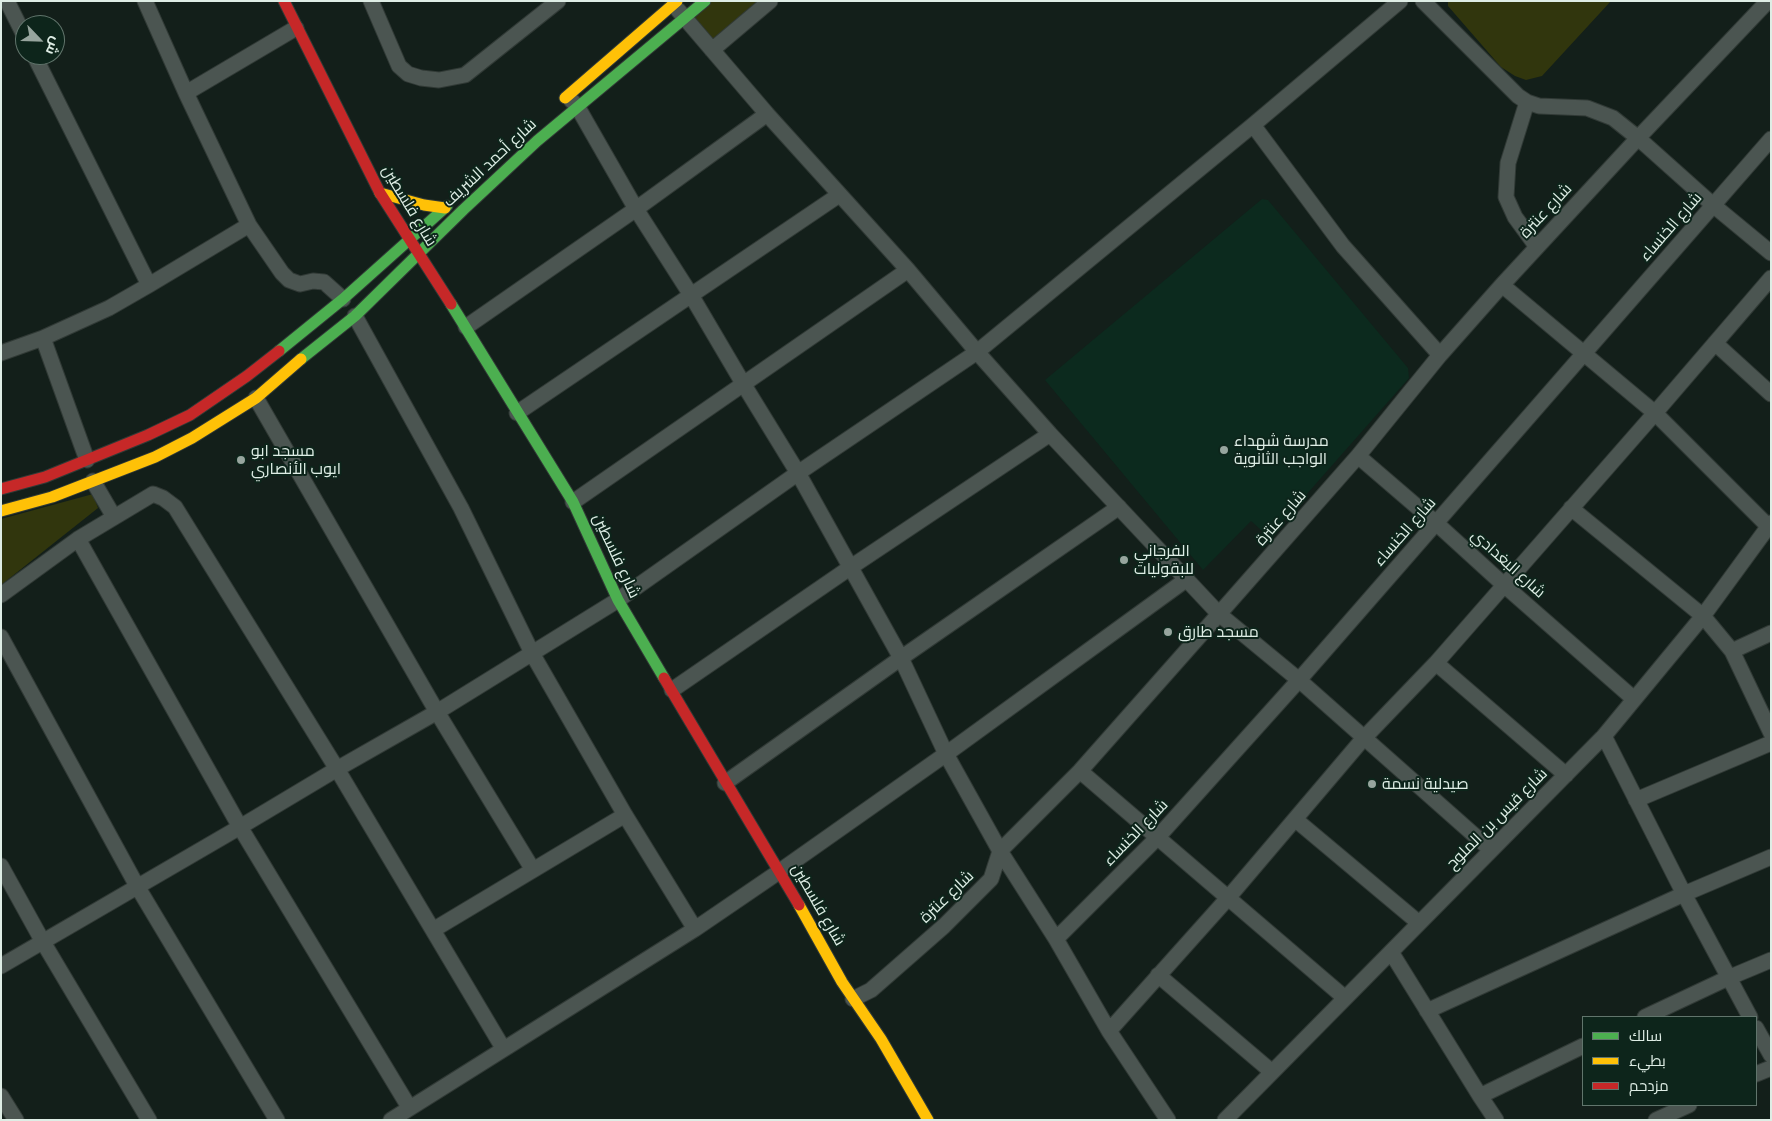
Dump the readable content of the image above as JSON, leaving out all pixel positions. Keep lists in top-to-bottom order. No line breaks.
{"streets":{"street":["شارع أحمد الشريف","شارع فلسطين","شارع عنترة","شارع الخنساء","شارع البغدادي","شارع قيس بن الملوح"]},"crossings":[["شارع أحمد الشريف","شارع فلسطين"],["شارع فلسطين","شارع عنترة"],["شارع عنترة","شارع البغدادي"],["شارع الخنساء","شارع البغدادي"],["شارع البغدادي","شارع قيس بن الملوح"]],"places":["مدرسة شهداء الواجب الثانوية","مسجد ابو ايوب الأنصاري","الفرجاني للبقوليات","مسجد طارق","صيدلية نسمة"],"legend":["سالك","بطيء","مزدحم"],"north":"bottom right"}
